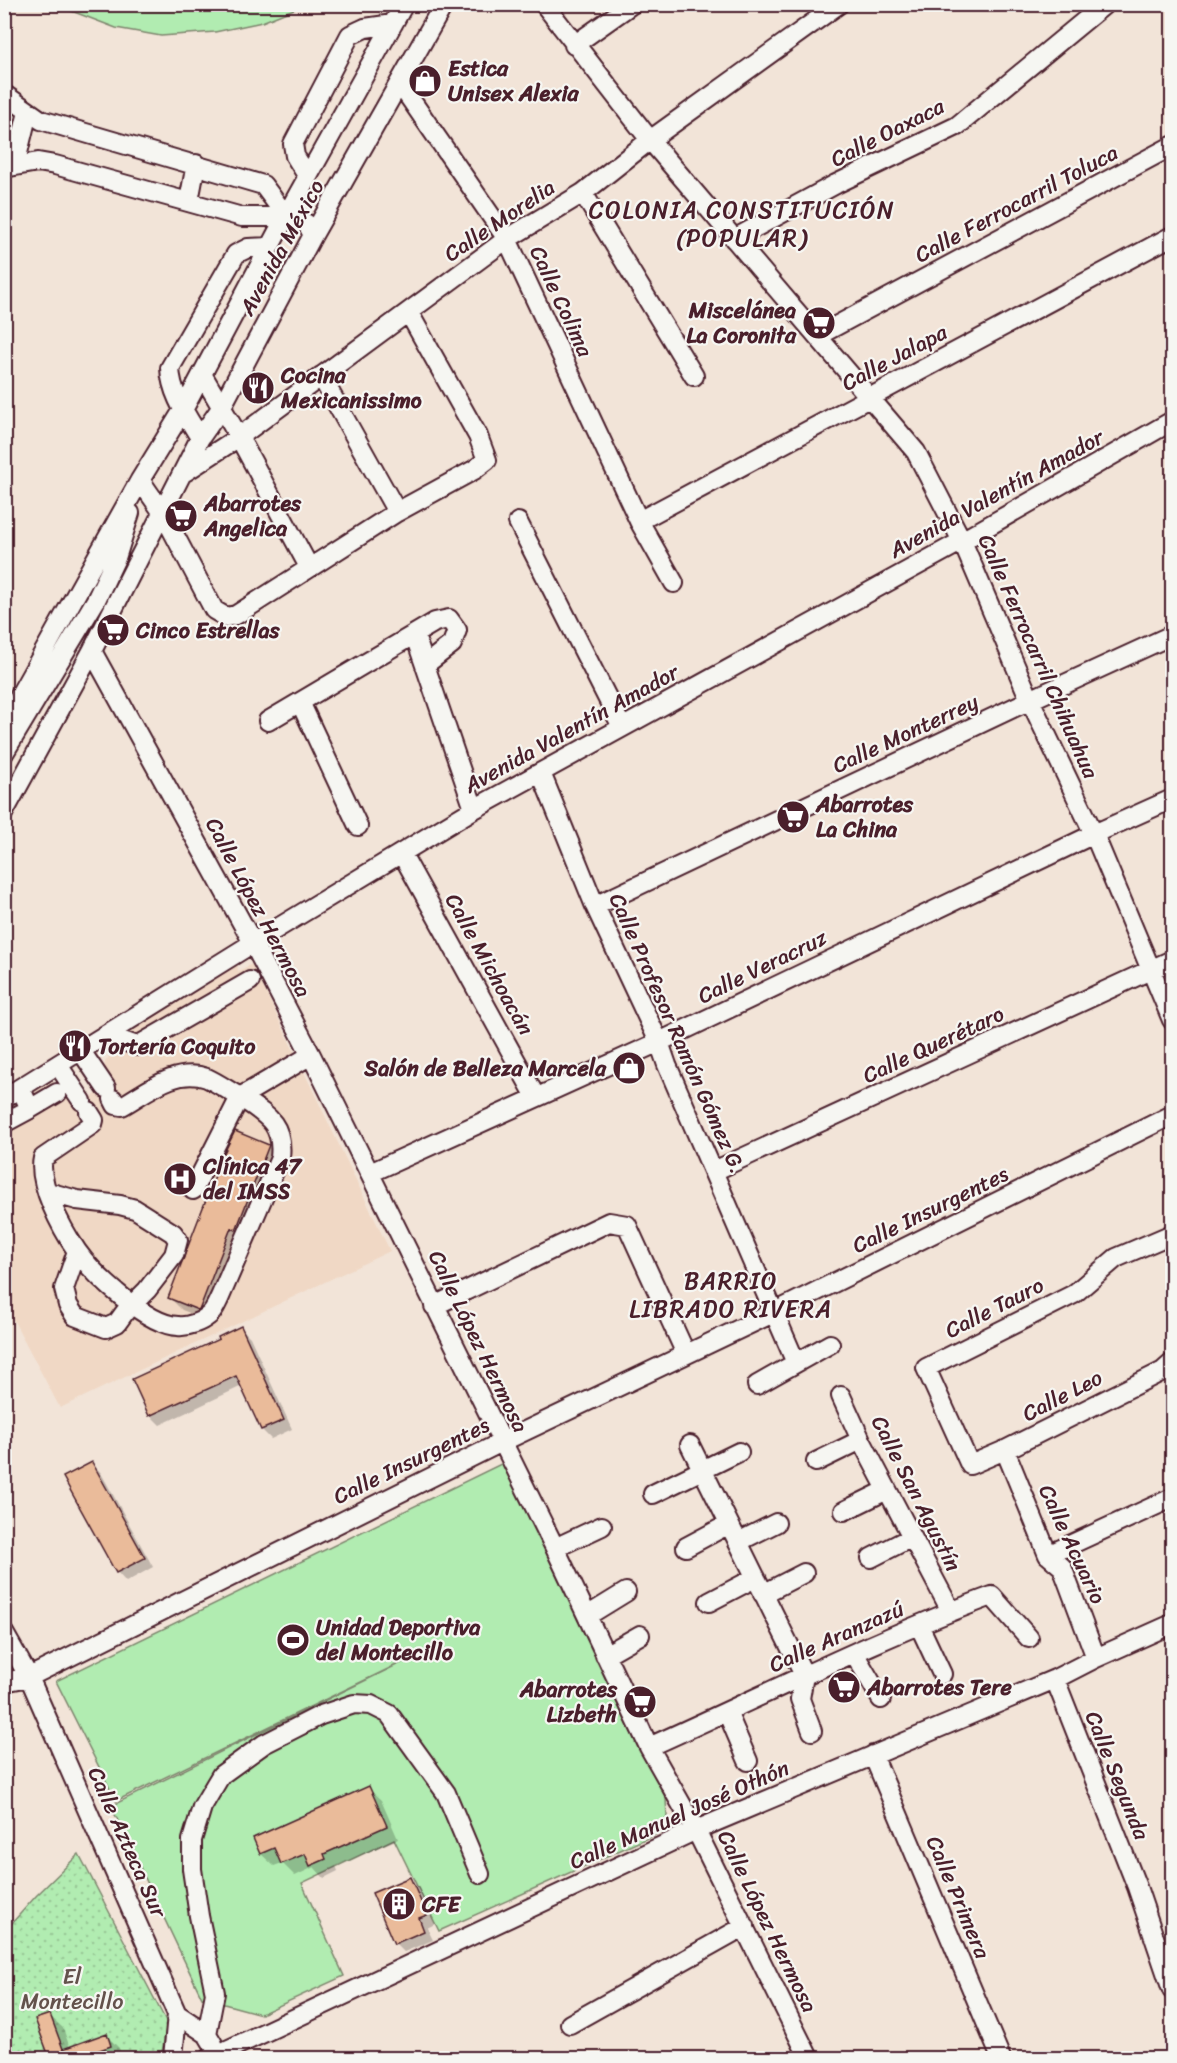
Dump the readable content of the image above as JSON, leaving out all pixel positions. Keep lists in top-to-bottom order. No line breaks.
{"streets":{"street":["Calle Oaxaca","Calle Ferrocarril Toluca","Calle Morelia","Avenida México","Calle Colima","Calle Jalapa","Avenida Valentín Amador","Calle Ferrocarril Chihuahua","Calle Monterrey","Calle López Hermosa","Calle Michoacán","Calle Veracruz","Calle Profesor Ramón Gómez G.","Calle Querétaro","Calle Insurgentes","Calle Tauro","Calle Leo","Calle San Agustín","Calle Acuario","Calle Aranzazú","Calle Segunda","Calle Manuel José Othón","Calle Azteca Sur","Calle Primera"]},"crossings":[["Calle Oaxaca","Calle Ferrocarril Chihuahua"],["Calle Ferrocarril Toluca","Calle Ferrocarril Chihuahua"],["Calle Morelia","Avenida México"],["Calle Morelia","Calle Colima"],["Calle Morelia","Calle Ferrocarril Chihuahua"],["Avenida México","Calle Colima"],["Avenida México","Calle López Hermosa"],["Calle Colima","Calle Jalapa"],["Calle Jalapa","Calle Ferrocarril Chihuahua"],["Avenida Valentín Amador","Calle Ferrocarril Chihuahua"],["Avenida Valentín Amador","Calle López Hermosa"],["Avenida Valentín Amador","Calle Michoacán"],["Avenida Valentín Amador","Calle Profesor Ramón Gómez G."],["Calle Ferrocarril Chihuahua","Calle Monterrey"],["Calle Ferrocarril Chihuahua","Calle Veracruz"],["Calle Ferrocarril Chihuahua","Calle Querétaro"],["Calle Monterrey","Calle Profesor Ramón Gómez G."],["Calle López Hermosa","Calle Veracruz"],["Calle López Hermosa","Calle Insurgentes"],["Calle López Hermosa","Calle Aranzazú"],["Calle López Hermosa","Calle Manuel José Othón"],["Calle Michoacán","Calle Veracruz"],["Calle Veracruz","Calle Profesor Ramón Gómez G."],["Calle Profesor Ramón Gómez G.","Calle Querétaro"],["Calle Profesor Ramón Gómez G.","Calle Insurgentes"],["Calle Insurgentes","Calle Azteca Sur"],["Calle Tauro","Calle Leo"],["Calle Leo","Calle Acuario"],["Calle San Agustín","Calle Aranzazú"],["Calle Acuario","Calle Manuel José Othón"],["Calle Segunda","Calle Manuel José Othón"],["Calle Manuel José Othón","Calle Primera"]],"districts":["COLONIA CONSTITUCIÓN (POPULAR)","BARRIO LIBRADO RIVERA"],"parks":["El Montecillo"],"places":{"shop":["Estica Unisex Alexia","Salón de Belleza Marcela"],"supermarket":["Miscelánea La Coronita","Abarrotes Angelica","Cinco Estrellas","Abarrotes La China","Abarrotes Tere","Abarrotes Lizbeth"],"restaurant":["Cocina Mexicanissimo","Tortería Coquito"],"hospital":["Clínica 47 del IMSS"],"sports":["Unidad Deportiva del Montecillo"],"building":["CFE"]}}
